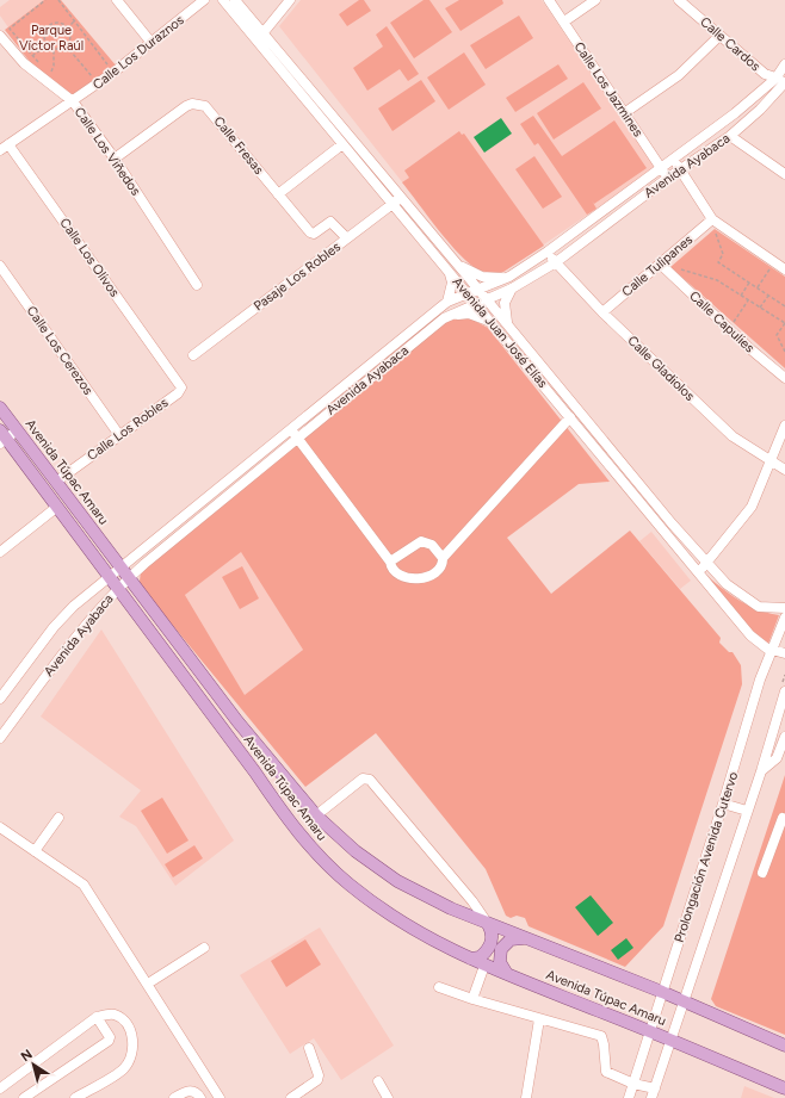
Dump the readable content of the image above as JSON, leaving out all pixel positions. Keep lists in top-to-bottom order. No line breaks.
{"streets":{"main road":["Avenida Túpac Amaru"],"street":["Calle Cardos","Calle Los Duraznos","Calle Los Jazmines","Calle Fresas","Calle Los Viñedos","Avenida Ayabaca","Calle Los Olivos","Calle Tulipanes","Pasaje Los Robles","Calle Capulies","Avenida Juan José Elías","Calle Los Cerezos","Calle Gladiolos","Calle Los Robles","Prolongación Avenida Cutervo"]},"crossings":[["Calle Cardos","Avenida Ayabaca"],["Calle Los Duraznos","Calle Los Viñedos"],["Calle Los Duraznos","Calle Los Olivos"],["Calle Los Jazmines","Avenida Ayabaca"],["Calle Fresas","Calle Los Viñedos"],["Calle Fresas","Pasaje Los Robles"],["Avenida Ayabaca","Avenida Juan José Elías"],["Avenida Ayabaca","Calle Gladiolos"],["Avenida Ayabaca","Avenida Túpac Amaru"],["Calle Los Olivos","Calle Los Robles"],["Calle Tulipanes","Calle Capulies"],["Calle Tulipanes","Calle Gladiolos"],["Pasaje Los Robles","Avenida Juan José Elías"],["Avenida Juan José Elías","Prolongación Avenida Cutervo"],["Calle Los Cerezos","Calle Los Robles"],["Calle Los Robles","Avenida Túpac Amaru"],["Avenida Túpac Amaru","Prolongación Avenida Cutervo"]],"parks":["Parque Víctor Raúl"],"north":"top left"}
